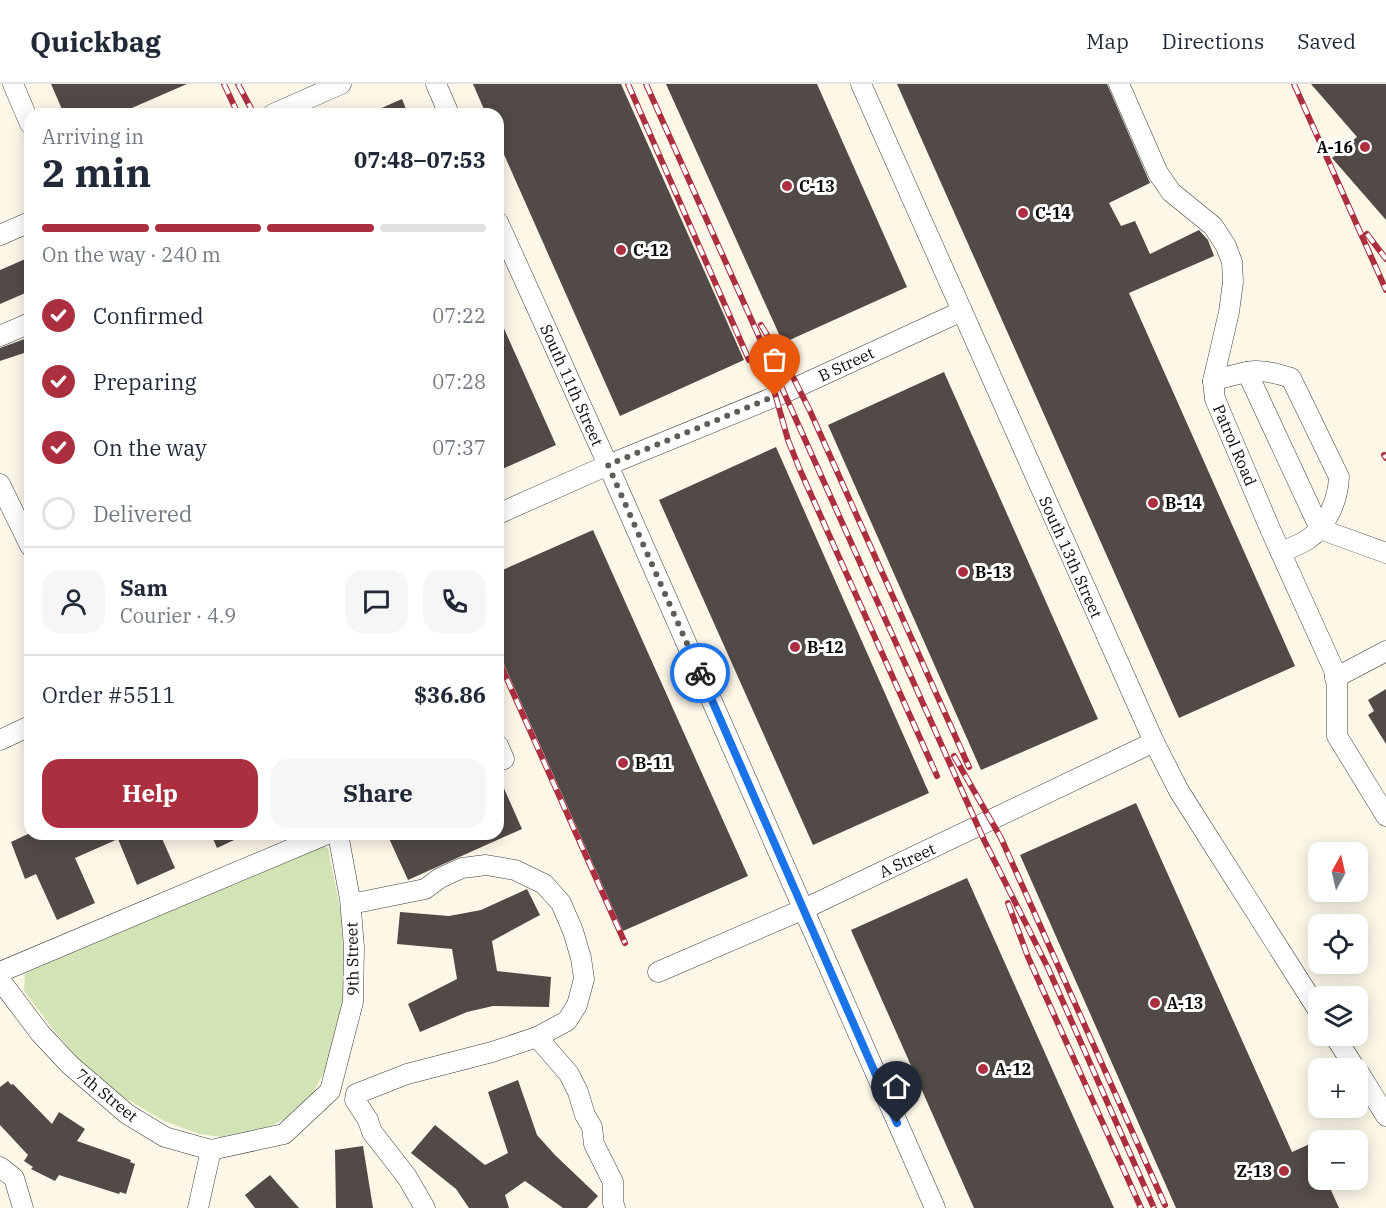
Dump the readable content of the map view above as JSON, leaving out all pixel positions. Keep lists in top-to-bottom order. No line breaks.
{"streets":{"lane":["B Street","South 11th Street","Patrol Road","South 13th Street","A Street","9th Street","7th Street"]},"crossings":[["B Street","South 11th Street"],["B Street","South 13th Street"],["South 11th Street","A Street"],["South 13th Street","A Street"],["9th Street","7th Street"]],"places":["A-16","C-13","C-14","C-12","B-14","B-13","B-12","B-11","A-13","A-12","Z-13"],"north":"top","page":{"header":"Quickbag","nav":["Map","Directions","Saved"],"heading":["2 min","Arriving in","07:48–07:53"],"panel":["Sam","Courier · 4.9","Order #5511","$36.86"],"bar":"On the way · 240 m","list":[["Confirmed","07:22"],["Preparing","07:28"],["On the way","07:37"],"Delivered"],"buttons":["Help","Share"],"map_buttons":["+","−"]}}
